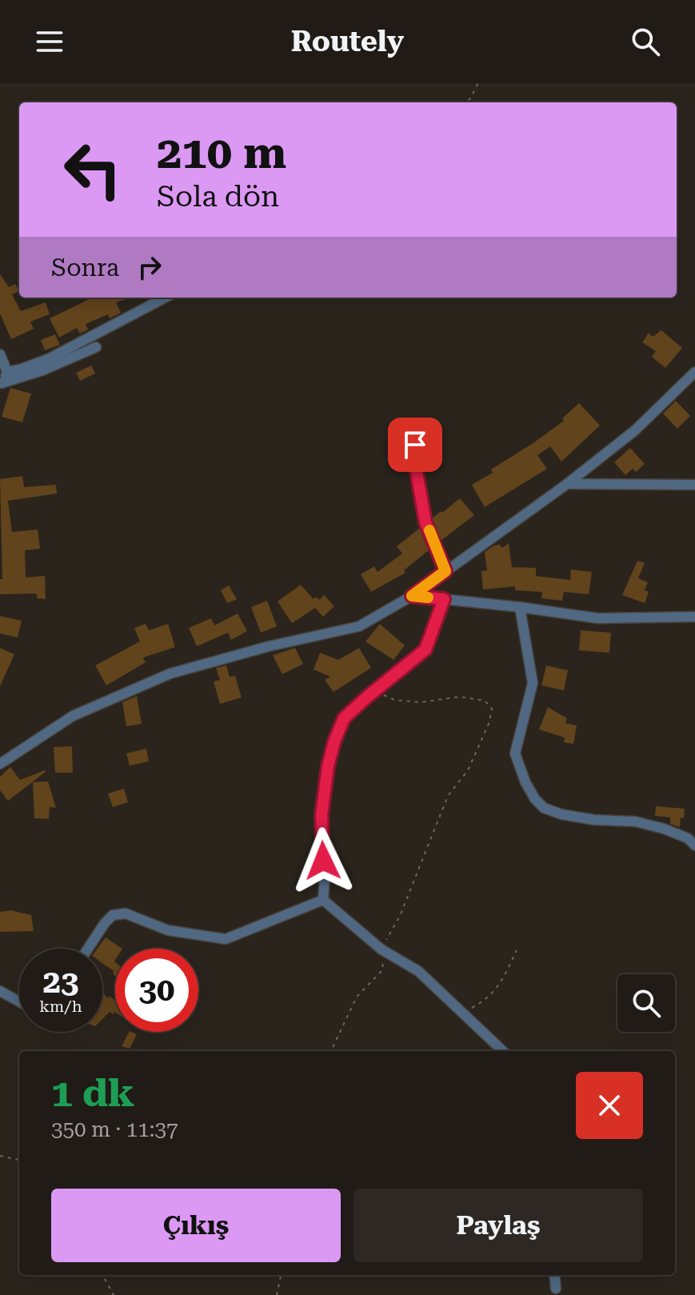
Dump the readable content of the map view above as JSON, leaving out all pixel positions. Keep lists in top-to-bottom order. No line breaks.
{"page":{"header":"Routely","turn":["210 m","Sola dön"],"then":"Sonra","speed":"23 km/h","limit":"30","heading":["1 dk","350 m · 11:37"],"buttons":["Çıkış","Paylaş"]}}
